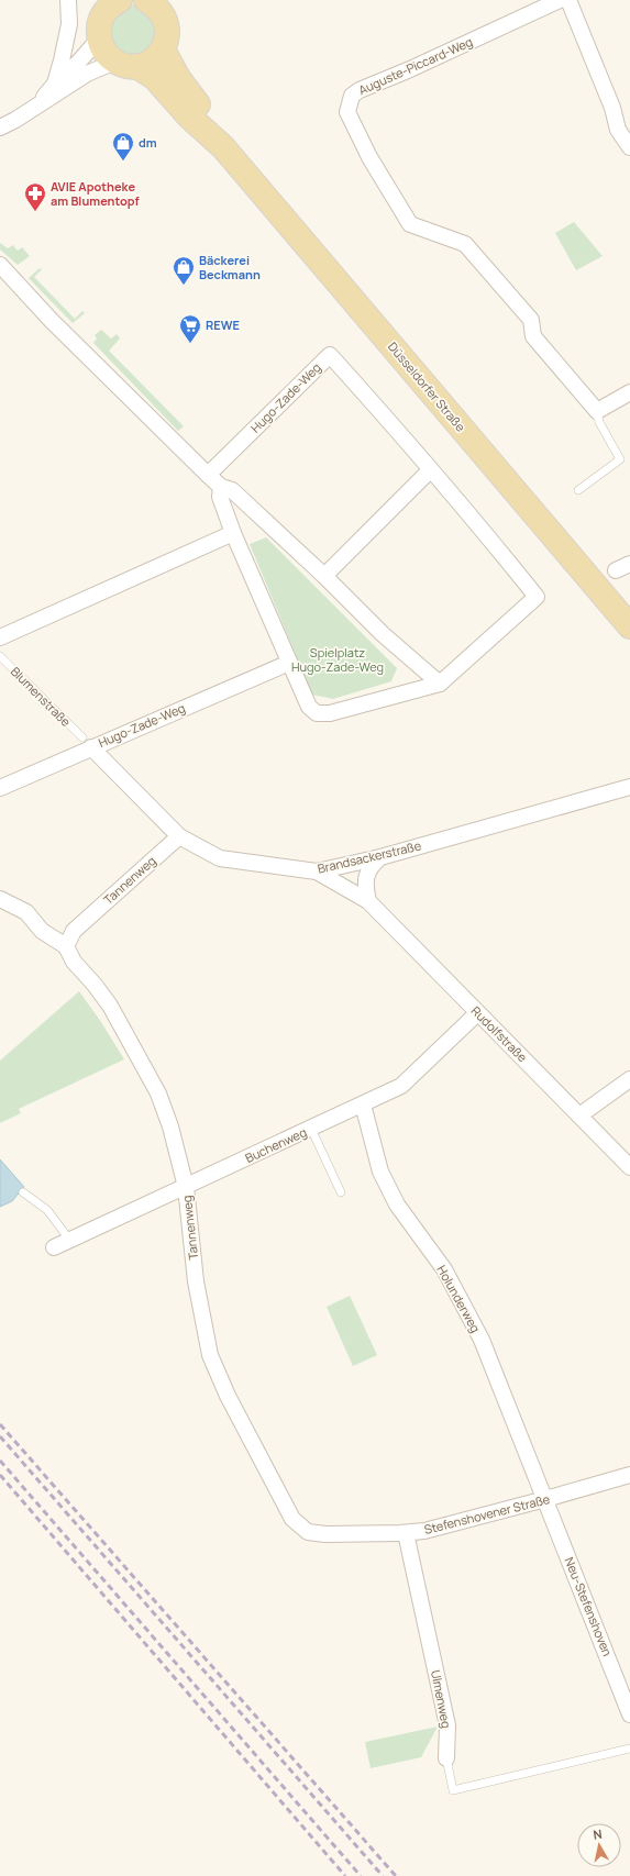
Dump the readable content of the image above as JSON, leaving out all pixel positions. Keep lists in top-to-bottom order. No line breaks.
{"streets":{"main road":["Düsseldorfer Straße"],"street":["Auguste-Piccard-Weg","Hugo-Zade-Weg","Brandsackerstraße","Tannenweg","Rudolfstraße","Buchenweg","Holunderweg","Stefenshovener Straße","Neu-Stefenshoven","Ulmenweg"],"lane":["Blumenstraße"]},"crossings":[["Hugo-Zade-Weg","Blumenstraße"],["Hugo-Zade-Weg","Brandsackerstraße"],["Blumenstraße","Brandsackerstraße"],["Brandsackerstraße","Tannenweg"],["Brandsackerstraße","Rudolfstraße"],["Tannenweg","Buchenweg"],["Tannenweg","Stefenshovener Straße"],["Rudolfstraße","Buchenweg"],["Buchenweg","Holunderweg"],["Holunderweg","Stefenshovener Straße"],["Holunderweg","Neu-Stefenshoven"],["Stefenshovener Straße","Neu-Stefenshoven"],["Stefenshovener Straße","Ulmenweg"]],"parks":["Spielplatz Hugo-Zade-Weg"],"places":{"shop":["dm","Bäckerei Beckmann"],"pharmacy":["AVIE Apotheke am Blumentopf"],"supermarket":["REWE"]},"north":"top"}
